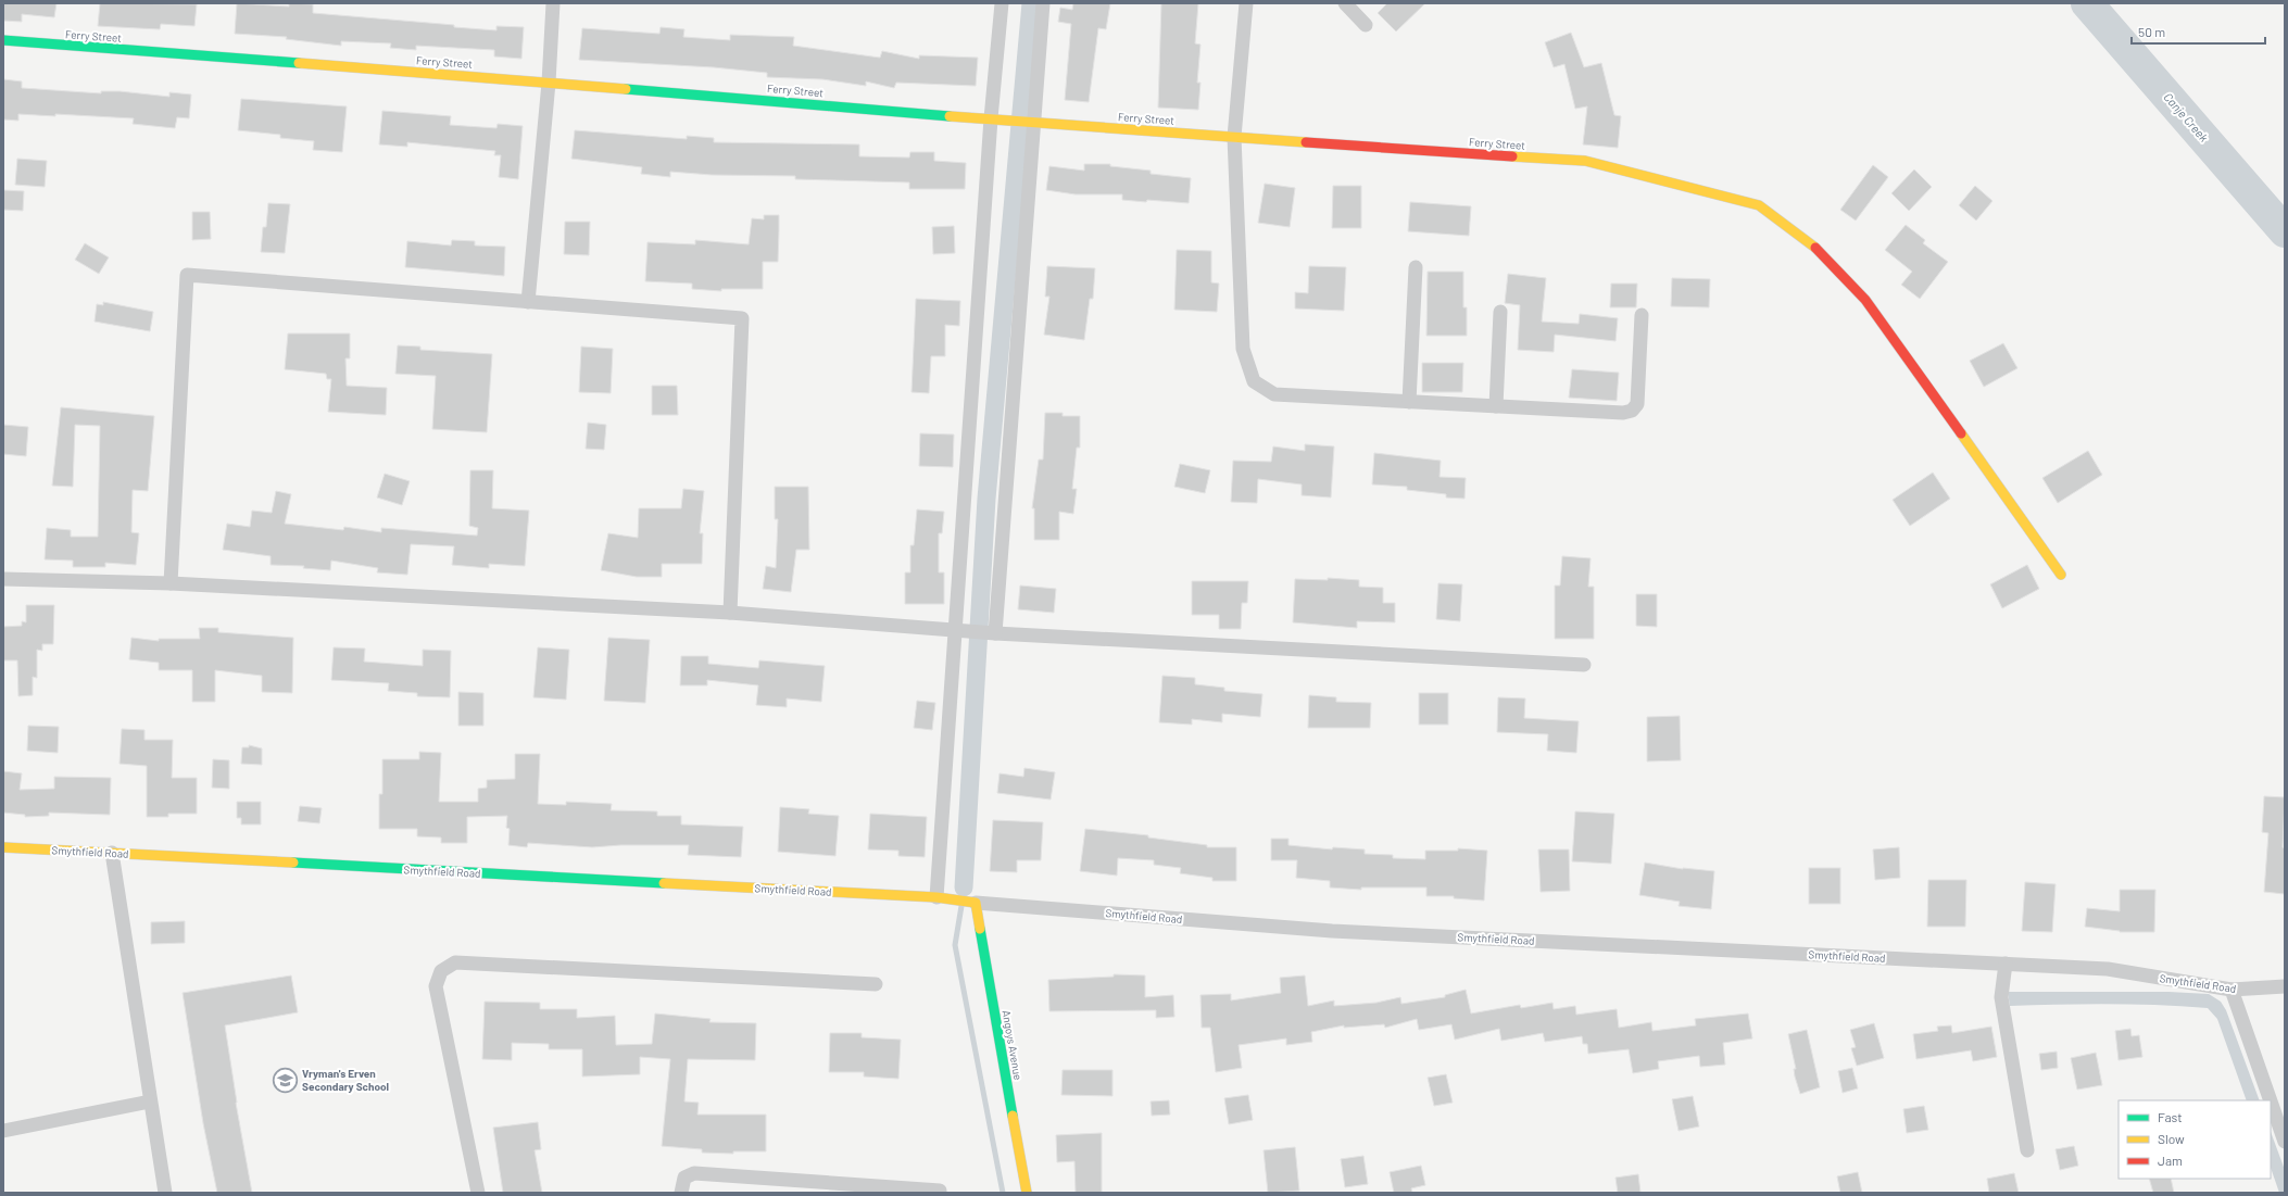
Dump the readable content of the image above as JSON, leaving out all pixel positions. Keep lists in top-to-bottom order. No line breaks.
{"streets":{"street":["Ferry Street","Smythfield Road","Angoys Avenue"]},"crossings":[["Smythfield Road","Angoys Avenue"]],"water":["Canje Creek"],"places":{"school or university":["Vryman's Erven Secondary School"]},"legend":["Fast","Slow","Jam"],"scale_bar":"50 m"}
